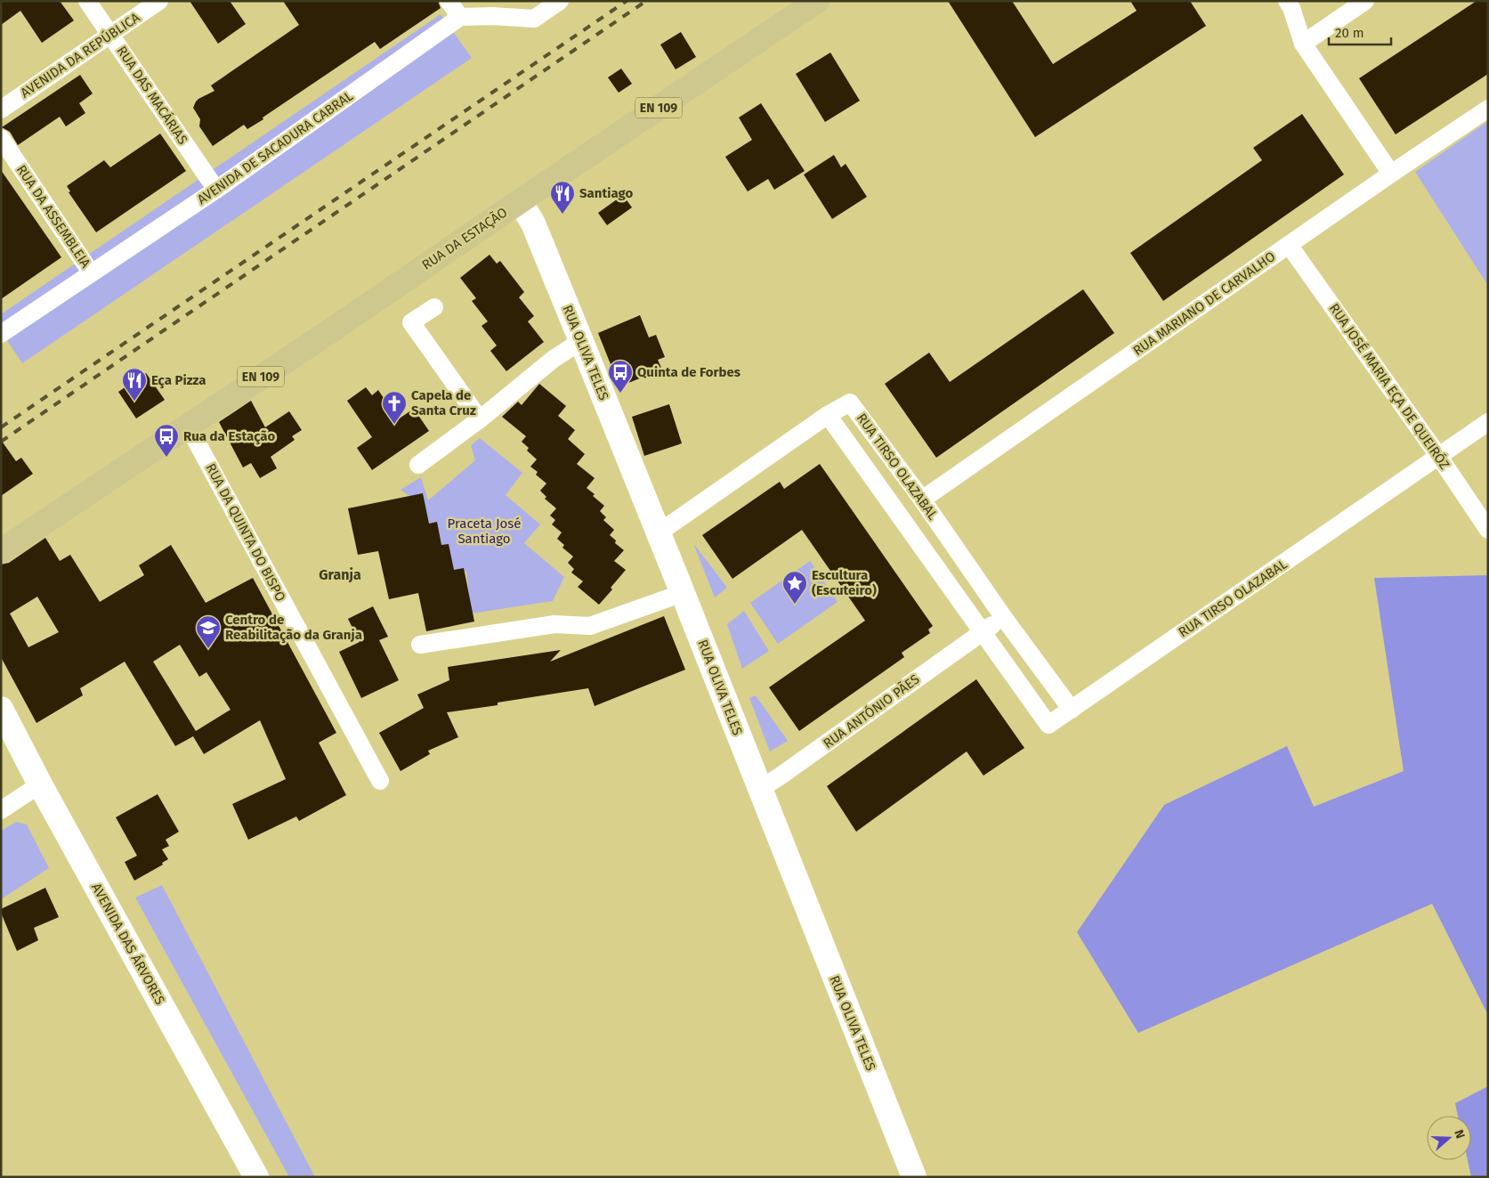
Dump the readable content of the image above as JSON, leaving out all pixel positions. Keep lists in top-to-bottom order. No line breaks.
{"streets":{"main road":["EN 109","RUA DA ESTAÇÃO","RUA OLIVA TELES","AVENIDA DAS ÁRVORES"],"street":["AVENIDA DA REPÚBLICA","RUA DAS MACÁRIAS","AVENIDA DE SACADURA CABRAL","RUA DA ASSEMBLEIA","RUA MARIANO DE CARVALHO","RUA JOSÉ MARIA EÇA DE QUEIRÓZ","RUA TIRSO OLAZABAL","RUA DA QUINTA DO BISPO","RUA ANTÓNIO PÃES"]},"crossings":[["AVENIDA DA REPÚBLICA","RUA DAS MACÁRIAS"],["RUA DAS MACÁRIAS","AVENIDA DE SACADURA CABRAL"],["AVENIDA DE SACADURA CABRAL","RUA DA ASSEMBLEIA"],["RUA DA ESTAÇÃO","RUA OLIVA TELES"],["RUA DA ESTAÇÃO","RUA DA QUINTA DO BISPO"],["RUA MARIANO DE CARVALHO","RUA JOSÉ MARIA EÇA DE QUEIRÓZ"],["RUA MARIANO DE CARVALHO","RUA TIRSO OLAZABAL"],["RUA OLIVA TELES","RUA TIRSO OLAZABAL"],["RUA OLIVA TELES","RUA ANTÓNIO PÃES"],["RUA JOSÉ MARIA EÇA DE QUEIRÓZ","RUA TIRSO OLAZABAL"],["RUA TIRSO OLAZABAL","RUA ANTÓNIO PÃES"]],"districts":["Granja"],"parks":["Praceta José Santiago"],"places":{"restaurant":["Santiago","Eça Pizza"],"bus stop":["Quinta de Forbes","Rua da Estação"],"church":["Capela de Santa Cruz"],"place":["Escultura (Escuteiro)"],"school or university":["Centro de Reabilitação da Granja"]},"scale_bar":"20 m","north":"right"}
